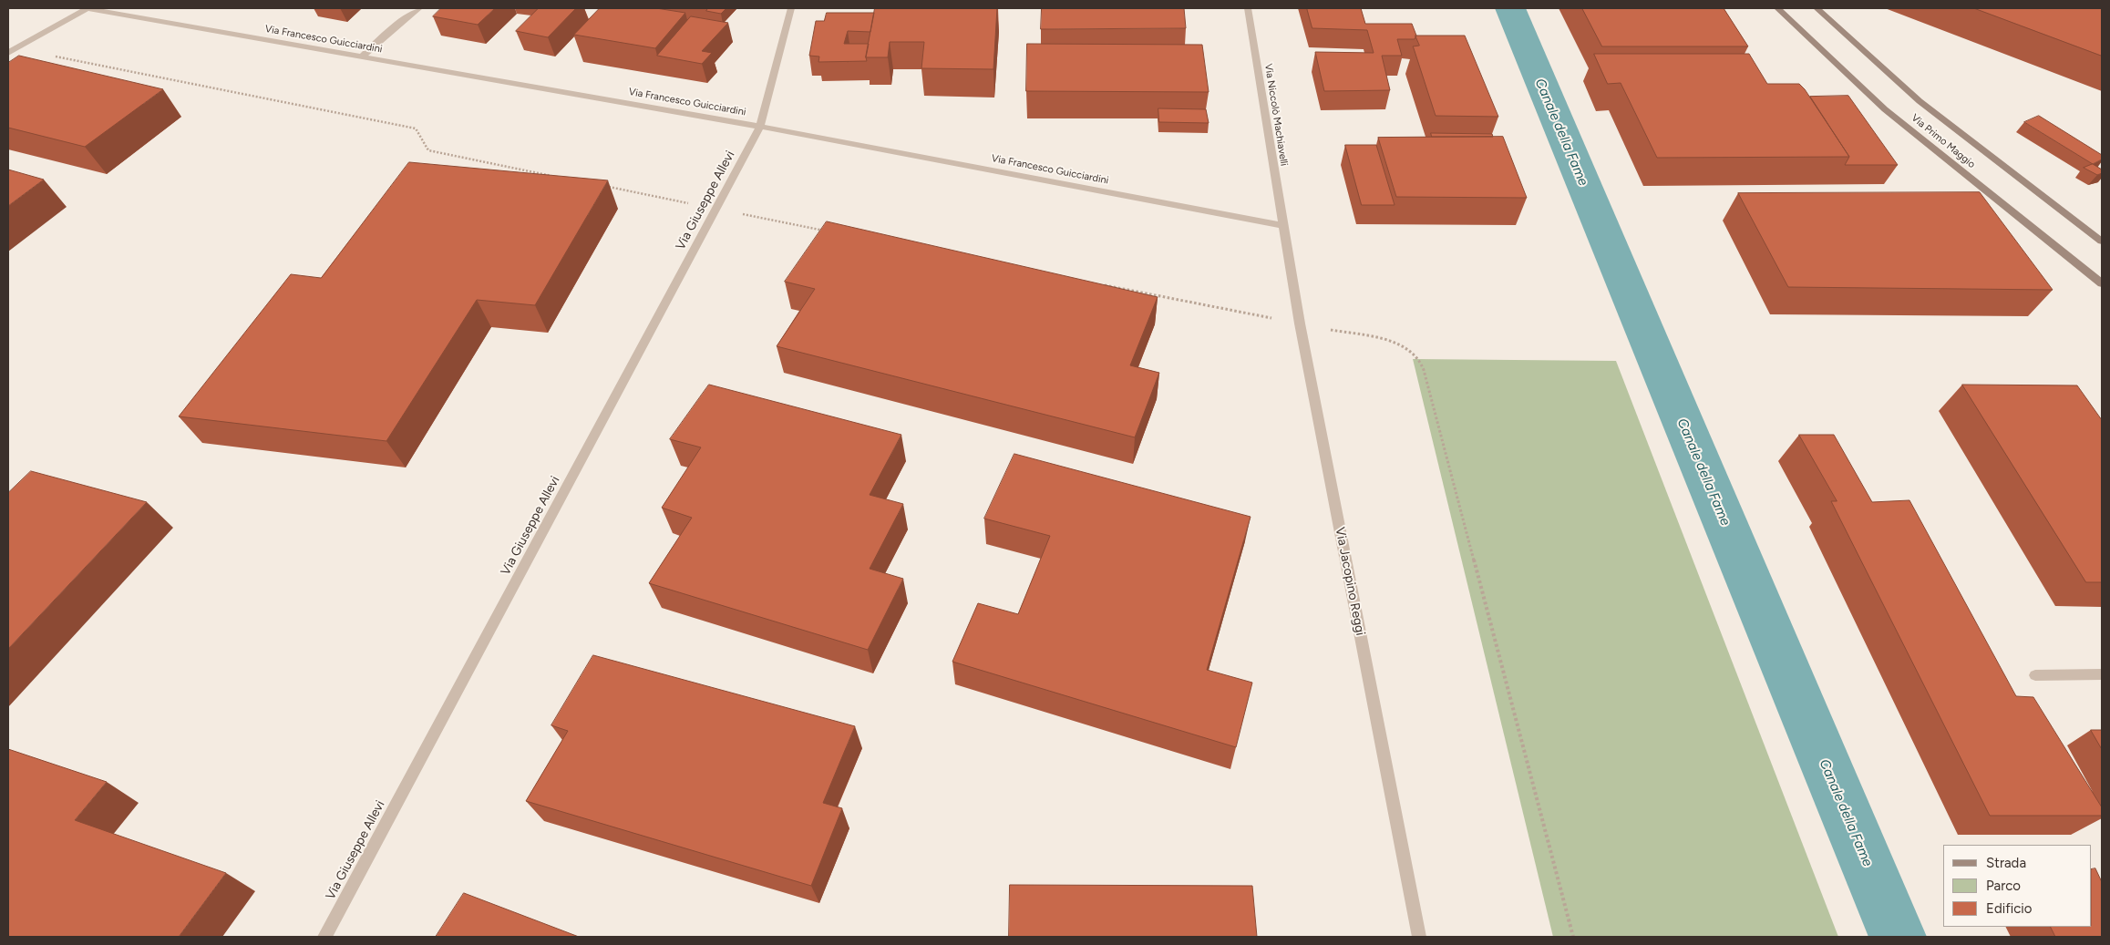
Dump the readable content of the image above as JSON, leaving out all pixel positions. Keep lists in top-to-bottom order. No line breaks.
{"streets":{"main road":["Via Primo Maggio"],"street":["Via Francesco Guicciardini","Via Niccolò Machiavelli","Via Giuseppe Allevi","Via Jacopino Reggi"]},"crossings":[["Via Francesco Guicciardini","Via Niccolò Machiavelli"],["Via Francesco Guicciardini","Via Giuseppe Allevi"],["Via Francesco Guicciardini","Via Jacopino Reggi"],["Via Niccolò Machiavelli","Via Jacopino Reggi"]],"water":["Canale della Fame"],"legend":["Strada","Parco","Edificio"]}
